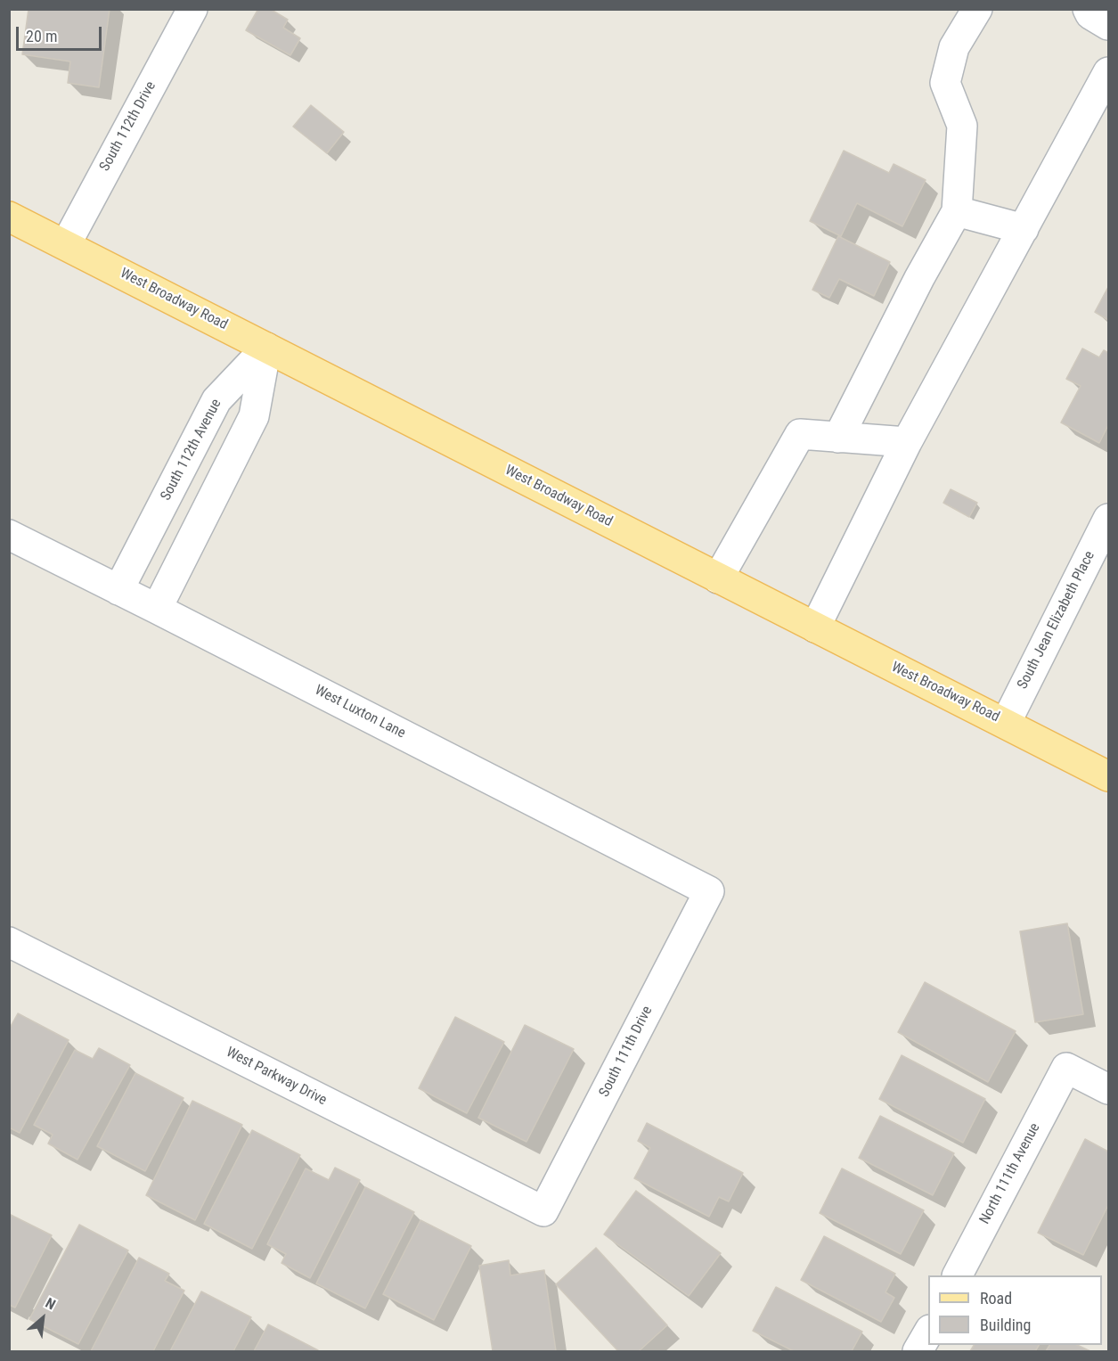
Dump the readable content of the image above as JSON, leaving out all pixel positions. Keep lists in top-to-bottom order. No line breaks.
{"streets":{"main road":["West Broadway Road"],"street":["South 112th Drive","South 112th Avenue","South Jean Elizabeth Place","West Luxton Lane","South 111th Drive","West Parkway Drive","North 111th Avenue"]},"crossings":[["South 112th Drive","West Broadway Road"],["West Broadway Road","South 112th Avenue"],["West Broadway Road","South Jean Elizabeth Place"],["South 112th Avenue","West Luxton Lane"],["West Luxton Lane","South 111th Drive"],["South 111th Drive","West Parkway Drive"]],"legend":["Road","Building"],"scale_bar":"20 m","north":"top right"}
